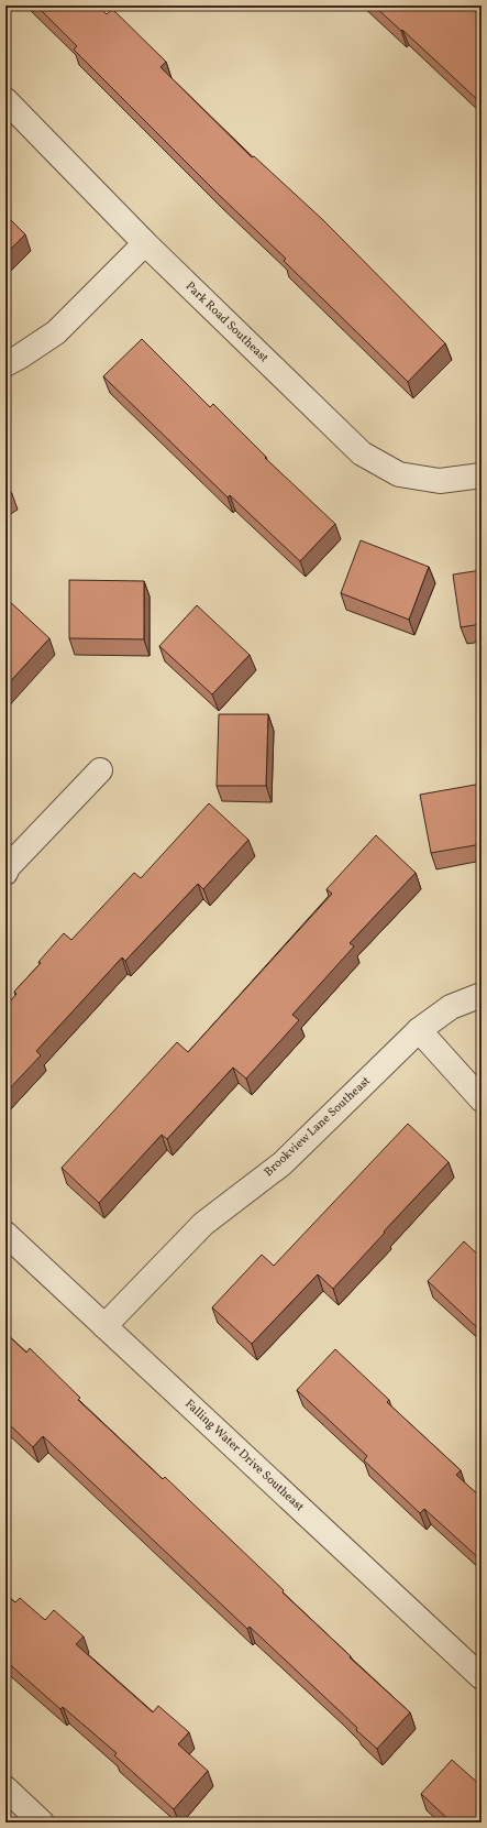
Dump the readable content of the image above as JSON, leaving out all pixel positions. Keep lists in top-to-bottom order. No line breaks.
{"streets":{"street":["Park Road Southeast","Brookview Lane Southeast","Falling Water Drive Southeast"]},"crossings":[["Brookview Lane Southeast","Falling Water Drive Southeast"]]}
